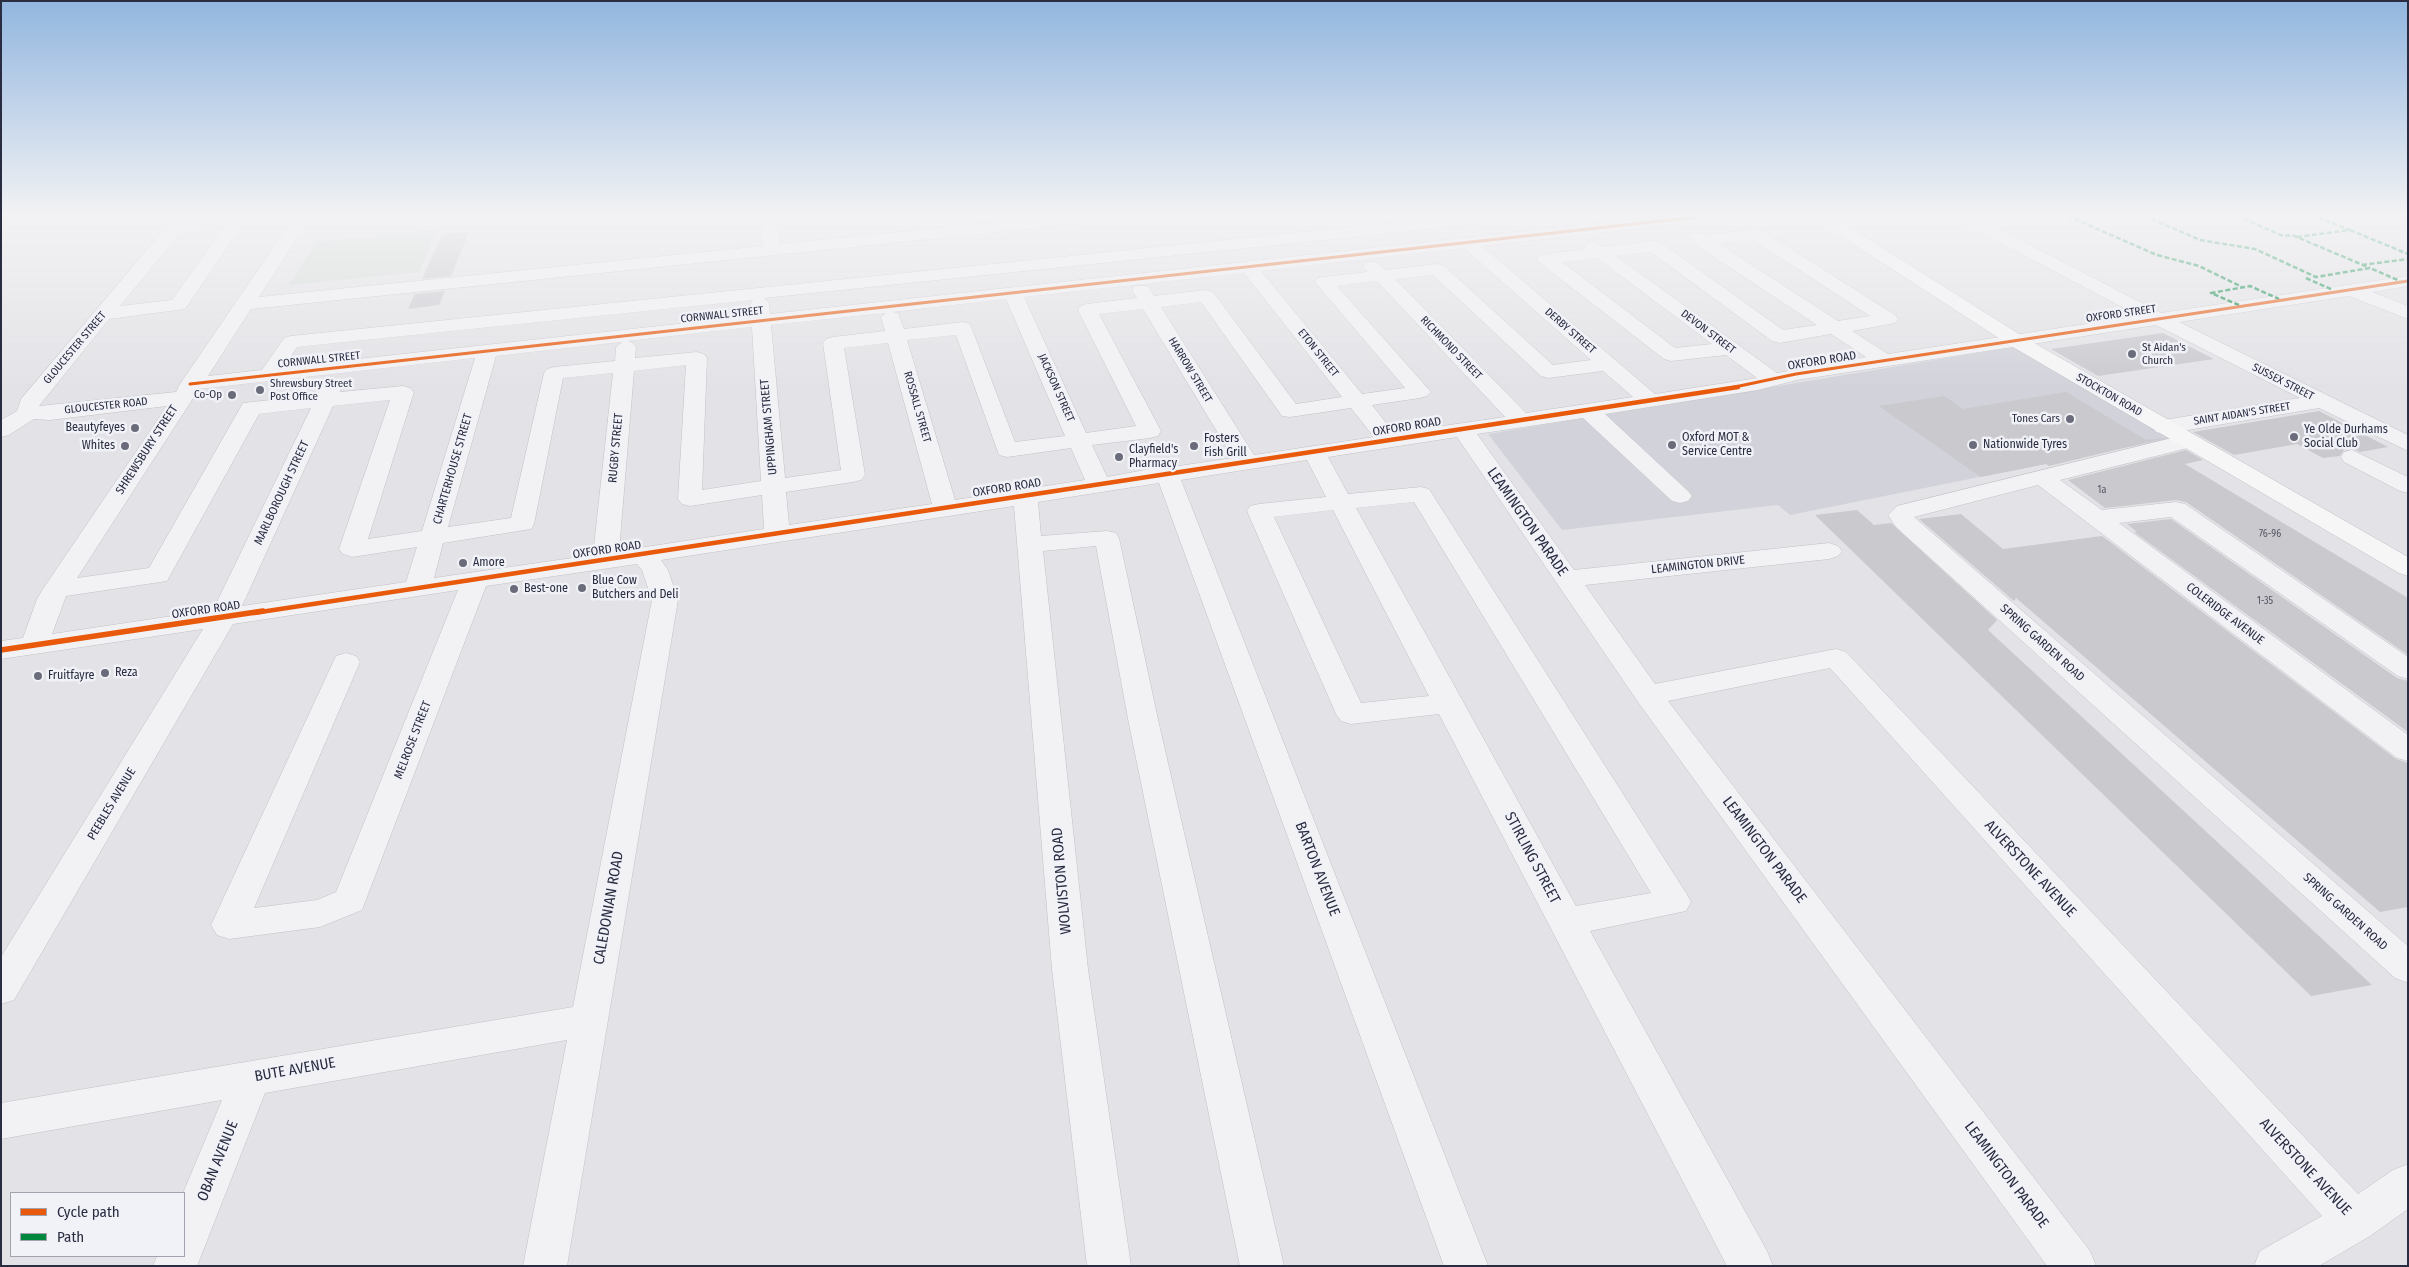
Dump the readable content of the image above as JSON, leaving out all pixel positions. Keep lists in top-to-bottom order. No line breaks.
{"streets":{"main road":["STOCKTON ROAD"],"street":["OXFORD STREET","CORNWALL STREET","DERBY STREET","DEVON STREET","GLOUCESTER STREET","RICHMOND STREET","ETON STREET","OXFORD ROAD","HARROW STREET","SUSSEX STREET","JACKSON STREET","GLOUCESTER ROAD","ROSSALL STREET","SAINT AIDAN'S STREET","UPPINGHAM STREET","RUGBY STREET","SHREWSBURY STREET","CHARTERHOUSE STREET","MARLBOROUGH STREET","LEAMINGTON PARADE","LEAMINGTON DRIVE","COLERIDGE AVENUE","SPRING GARDEN ROAD","MELROSE STREET","PEEBLES AVENUE","STIRLING STREET","BARTON AVENUE","ALVERSTONE AVENUE","WOLVISTON ROAD","CALEDONIAN ROAD","BUTE AVENUE","OBAN AVENUE"]},"crossings":[["OXFORD STREET","OXFORD ROAD"],["OXFORD STREET","SUSSEX STREET"],["OXFORD STREET","STOCKTON ROAD"],["CORNWALL STREET","HARROW STREET"],["CORNWALL STREET","JACKSON STREET"],["CORNWALL STREET","GLOUCESTER ROAD"],["CORNWALL STREET","ROSSALL STREET"],["CORNWALL STREET","UPPINGHAM STREET"],["CORNWALL STREET","RUGBY STREET"],["CORNWALL STREET","SHREWSBURY STREET"],["CORNWALL STREET","CHARTERHOUSE STREET"],["CORNWALL STREET","MARLBOROUGH STREET"],["DERBY STREET","OXFORD ROAD"],["DEVON STREET","OXFORD ROAD"],["GLOUCESTER STREET","GLOUCESTER ROAD"],["RICHMOND STREET","OXFORD ROAD"],["ETON STREET","OXFORD ROAD"],["OXFORD ROAD","HARROW STREET"],["OXFORD ROAD","JACKSON STREET"],["OXFORD ROAD","STOCKTON ROAD"],["OXFORD ROAD","ROSSALL STREET"],["OXFORD ROAD","UPPINGHAM STREET"],["OXFORD ROAD","RUGBY STREET"],["OXFORD ROAD","SHREWSBURY STREET"],["OXFORD ROAD","CHARTERHOUSE STREET"],["OXFORD ROAD","MARLBOROUGH STREET"],["OXFORD ROAD","LEAMINGTON PARADE"],["OXFORD ROAD","MELROSE STREET"],["OXFORD ROAD","PEEBLES AVENUE"],["OXFORD ROAD","STIRLING STREET"],["OXFORD ROAD","BARTON AVENUE"],["OXFORD ROAD","WOLVISTON ROAD"],["OXFORD ROAD","CALEDONIAN ROAD"],["SUSSEX STREET","SAINT AIDAN'S STREET"],["STOCKTON ROAD","SAINT AIDAN'S STREET"],["STOCKTON ROAD","SPRING GARDEN ROAD"],["GLOUCESTER ROAD","SHREWSBURY STREET"],["MARLBOROUGH STREET","PEEBLES AVENUE"],["LEAMINGTON PARADE","LEAMINGTON DRIVE"],["LEAMINGTON PARADE","ALVERSTONE AVENUE"],["COLERIDGE AVENUE","SPRING GARDEN ROAD"],["CALEDONIAN ROAD","BUTE AVENUE"],["BUTE AVENUE","OBAN AVENUE"]],"places":["St Aidan's Church","Shrewsbury Street Post Office","Co-Op","Tones Cars","Beautyfeyes","Ye Olde Durhams Social Club","Oxford MOT & Service Centre","Nationwide Tyres","Whites","Fosters Fish Grill","Clayfield's Pharmacy","Amore","Blue Cow Butchers and Deli","Best-one","Reza","Fruitfayre"],"house_numbers":["1a","76-96","1-35"],"legend":["Cycle path","Path"]}
